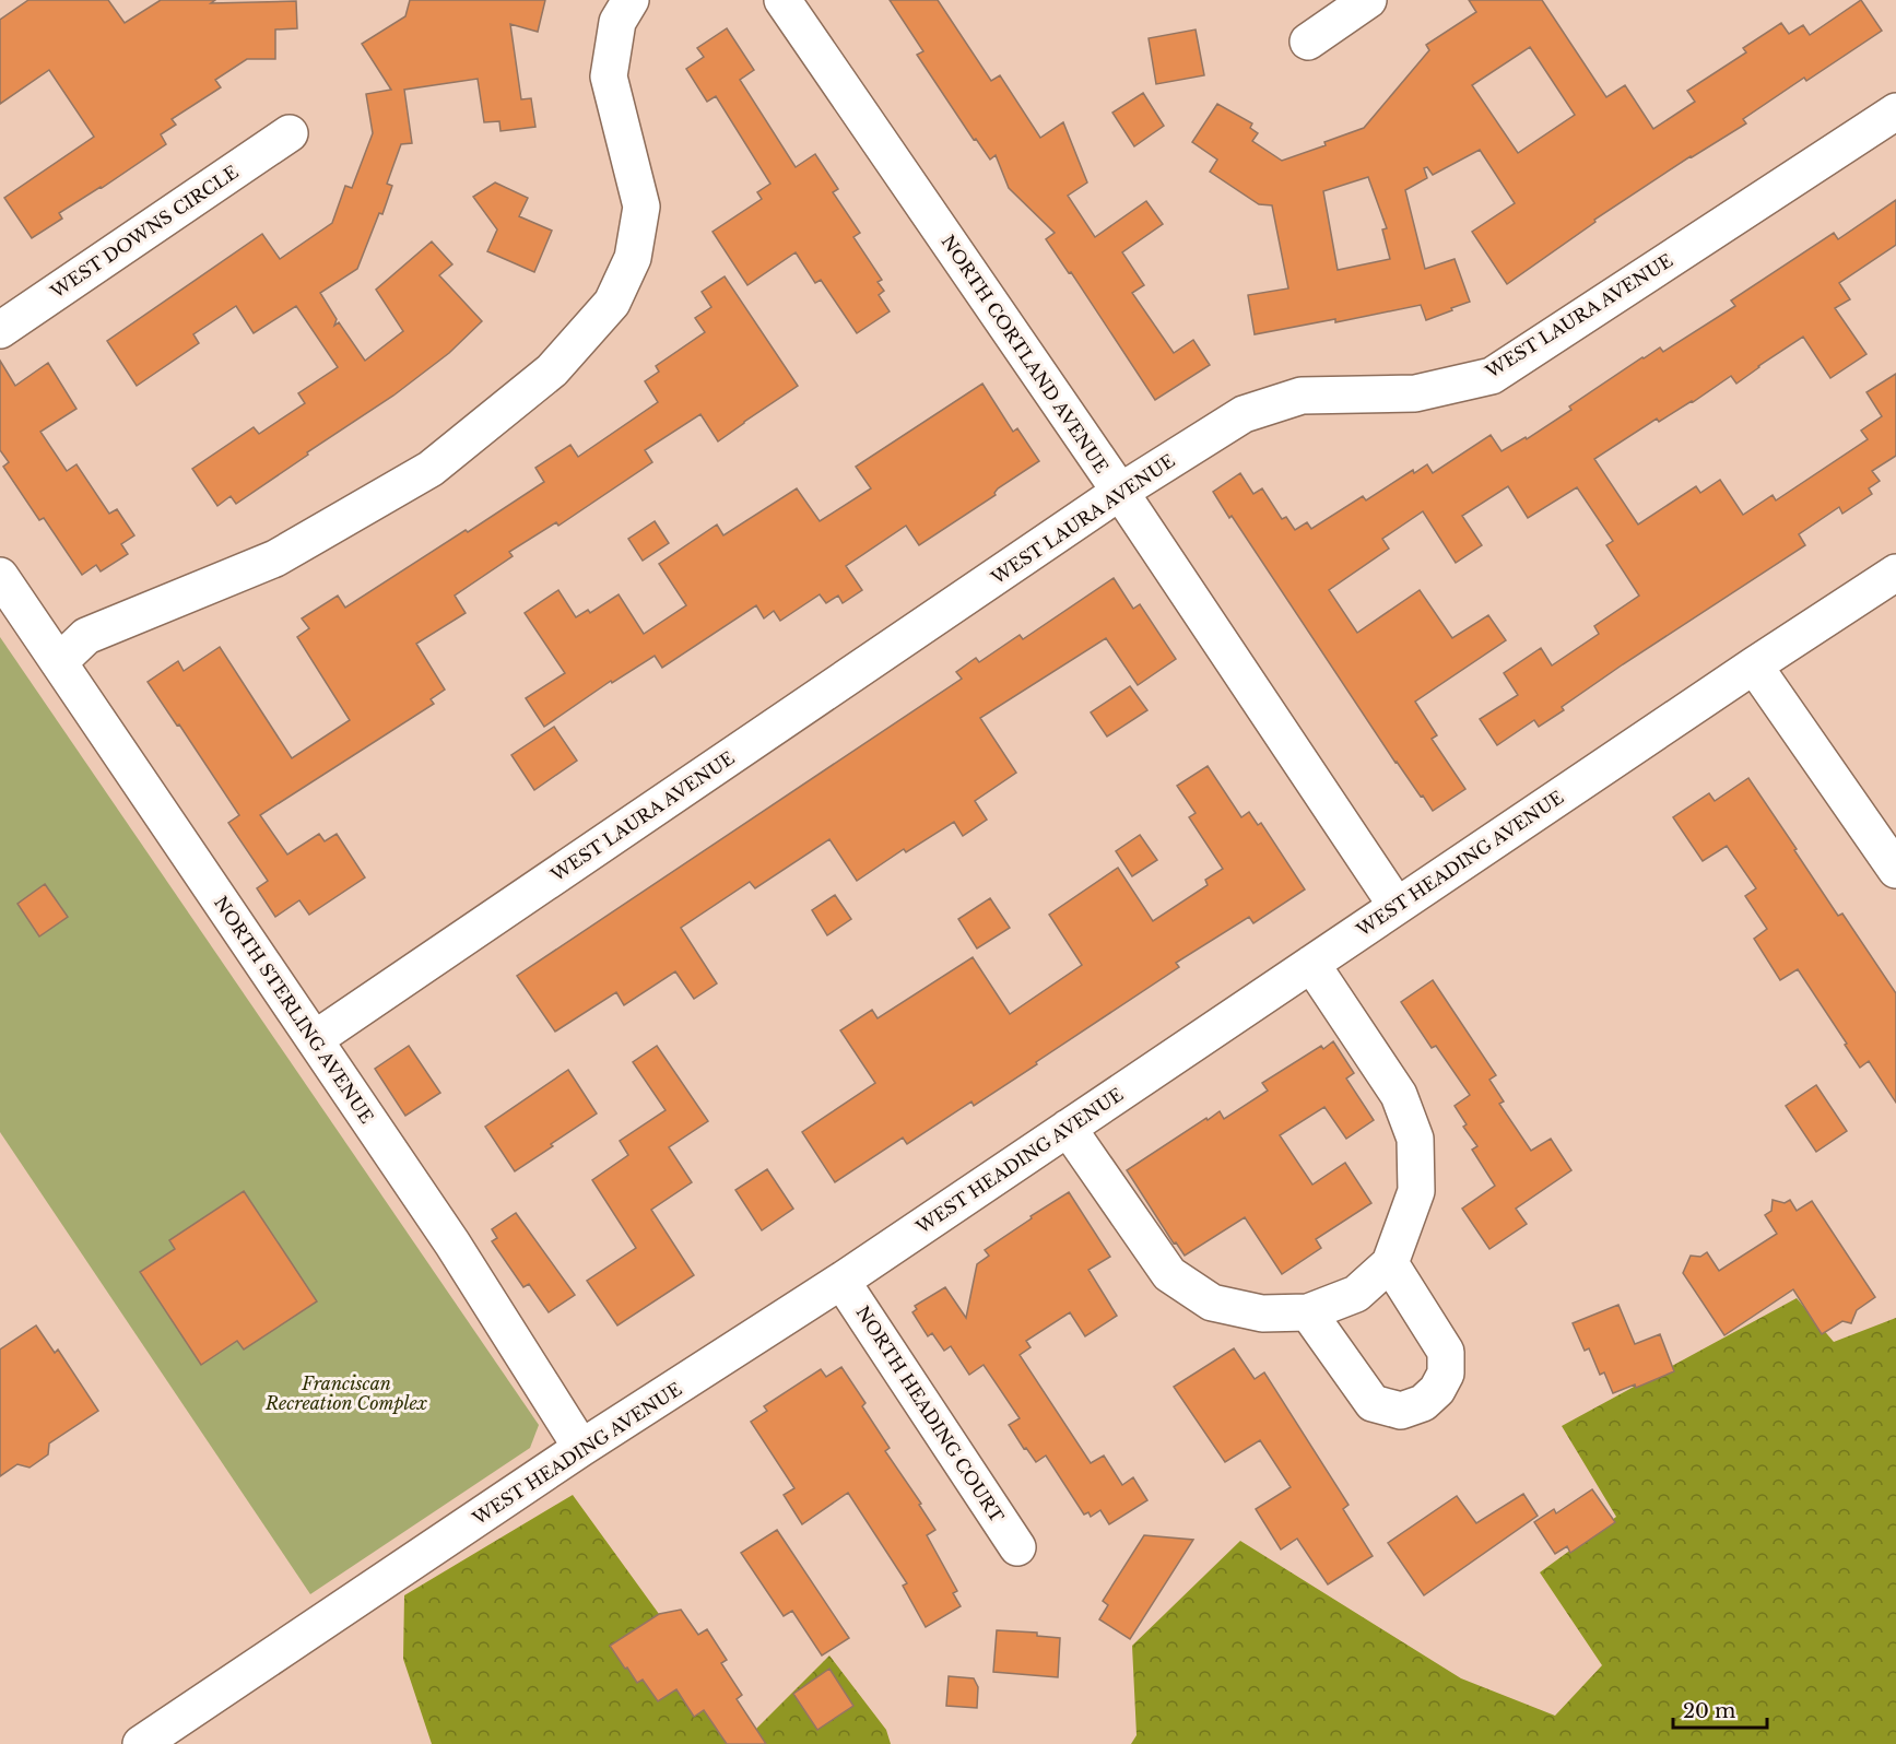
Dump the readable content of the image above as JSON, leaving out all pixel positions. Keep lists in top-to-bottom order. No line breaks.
{"streets":{"street":["WEST DOWNS CIRCLE","WEST LAURA AVENUE","NORTH CORTLAND AVENUE","WEST HEADING AVENUE","NORTH STERLING AVENUE","NORTH HEADING COURT"]},"crossings":[["WEST LAURA AVENUE","NORTH CORTLAND AVENUE"],["WEST LAURA AVENUE","NORTH STERLING AVENUE"],["NORTH CORTLAND AVENUE","WEST HEADING AVENUE"],["WEST HEADING AVENUE","NORTH STERLING AVENUE"],["WEST HEADING AVENUE","NORTH HEADING COURT"]],"parks":["Franciscan Recreation Complex"],"scale_bar":"20 m"}
